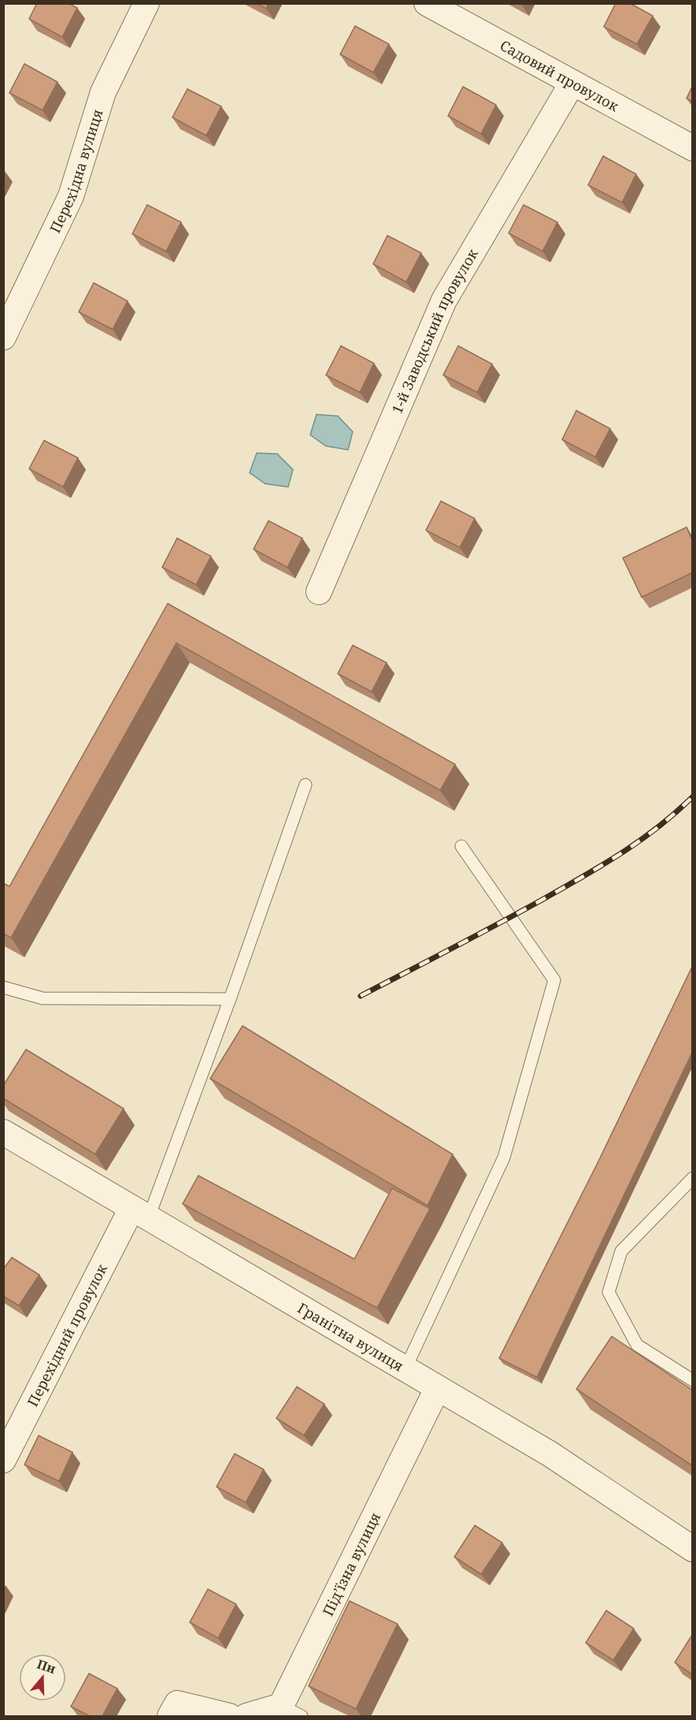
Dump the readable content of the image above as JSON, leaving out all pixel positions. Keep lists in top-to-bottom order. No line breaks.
{"streets":{"street":["Садовий провулок","Перехідна вулиця","1-й Заводський провулок","Перехідний провулок","Гранітна вулиця","Підʼїзна вулиця"]},"crossings":[["Садовий провулок","1-й Заводський провулок"],["Перехідний провулок","Гранітна вулиця"],["Гранітна вулиця","Підʼїзна вулиця"]],"north":"top"}
